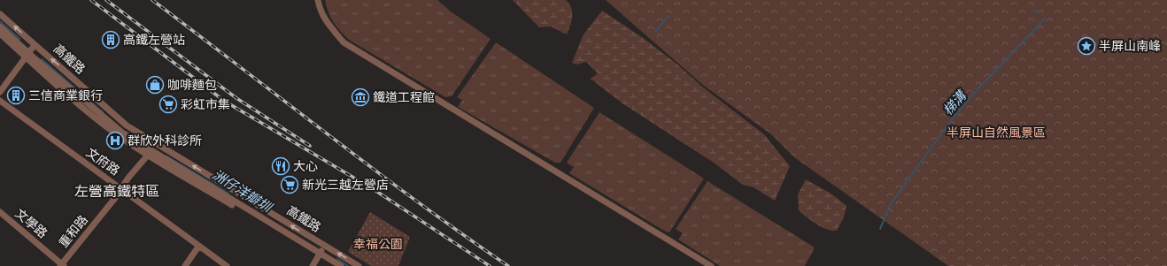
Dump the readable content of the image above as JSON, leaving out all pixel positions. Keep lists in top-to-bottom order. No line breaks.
{"streets":{"street":["高鐵路","文府路","文學路","重和路"]},"crossings":[["高鐵路","重和路"],["文府路","重和路"],["文學路","重和路"]],"districts":["左營高鐵特區"],"water":["梯溝","洲仔洋瓣圳"],"parks":["半屏山自然風景區","幸福公園"],"places":{"building":["高鐵左營站","三信商業銀行"],"place":["半屏山南峰"],"shop":["咖啡麵包"],"museum":["鐵道工程館"],"supermarket":["彩虹市集","新光三越左營店"],"hospital":["群欣外科診所"],"restaurant":["大心"]}}
